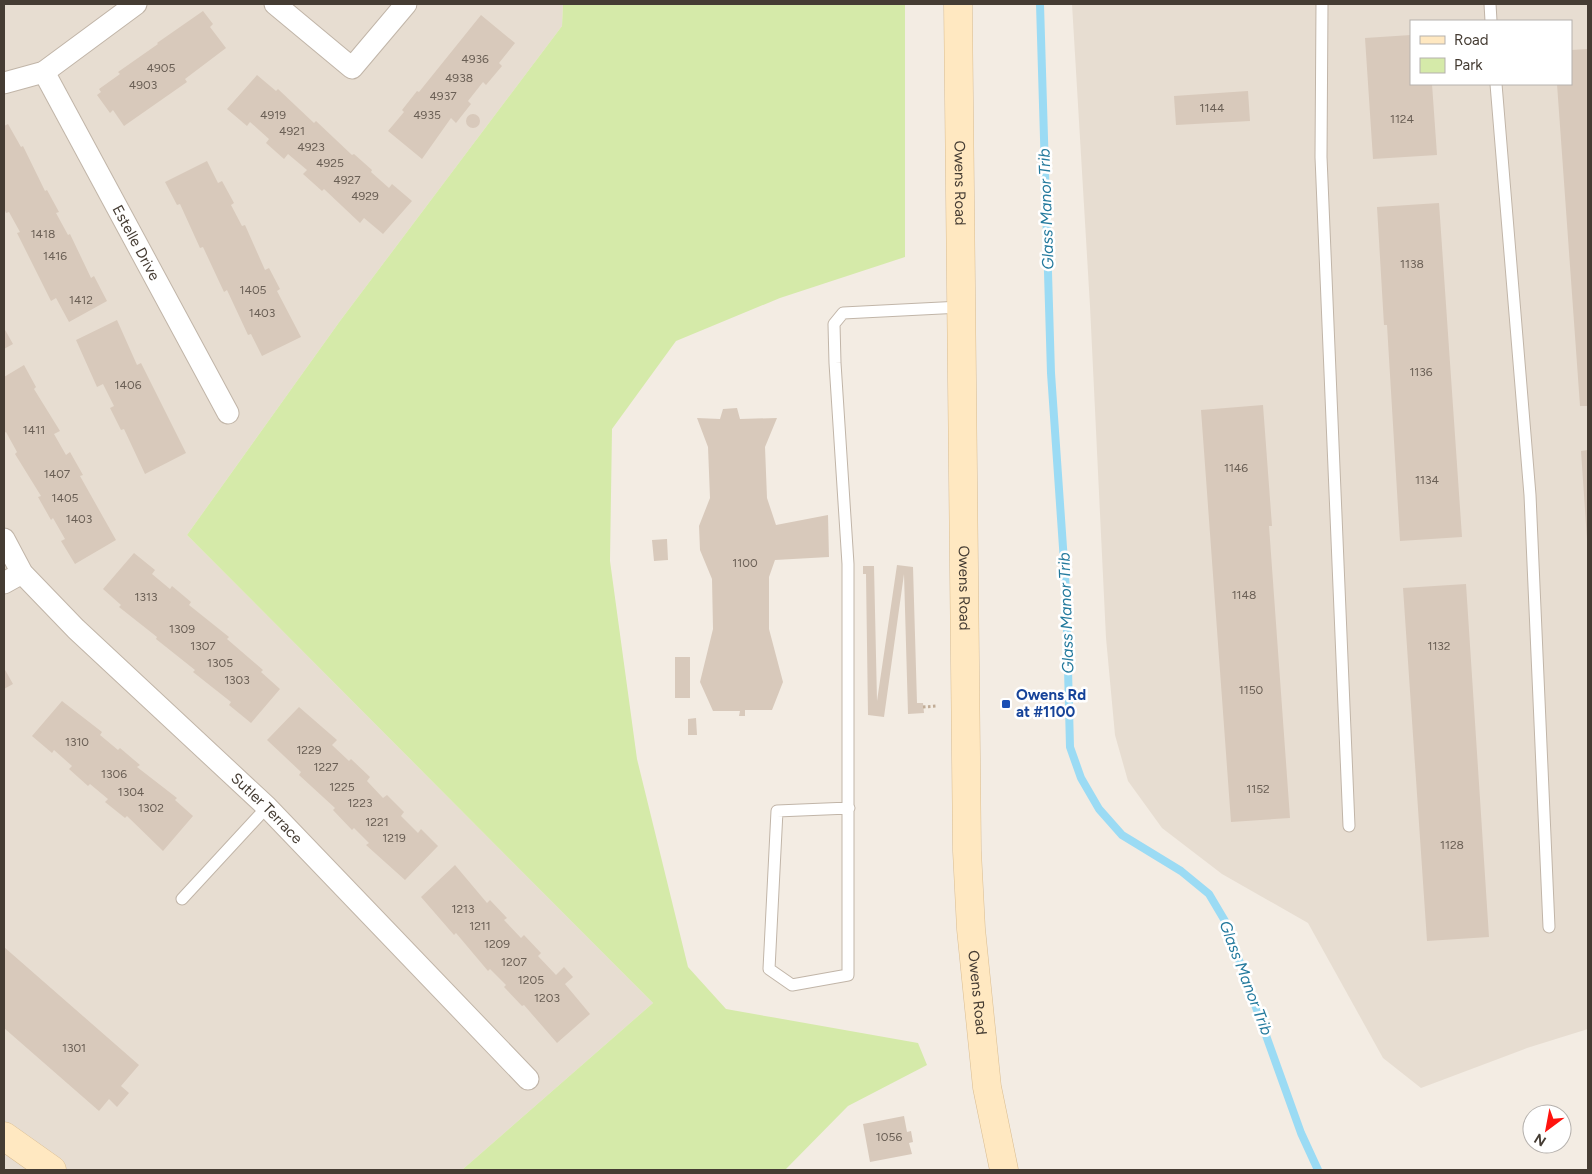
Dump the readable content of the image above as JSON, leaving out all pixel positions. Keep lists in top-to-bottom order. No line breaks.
{"streets":{"street":["Owens Road","Estelle Drive","Sutler Terrace"]},"water":["Glass Manor Trib"],"places":{"transit":["Owens Rd at #1100"]},"house_numbers":["4936","4905","4938","4903","4937","1144","4919","4935","1124","4921","4923","4925","4927","4929","1418","1416","1138","1405","1412","1403","1136","1406","1411","1146","1407","1134","1405","1403","1100","1148","1313","1309","1307","1132","1305","1303","1150","1310","1229","1227","1306","1225","1152","1304","1223","1302","1221","1219","1128","1213","1211","1209","1207","1205","1203","1301","1056"],"legend":["Road","Park"],"north":"bottom left"}
